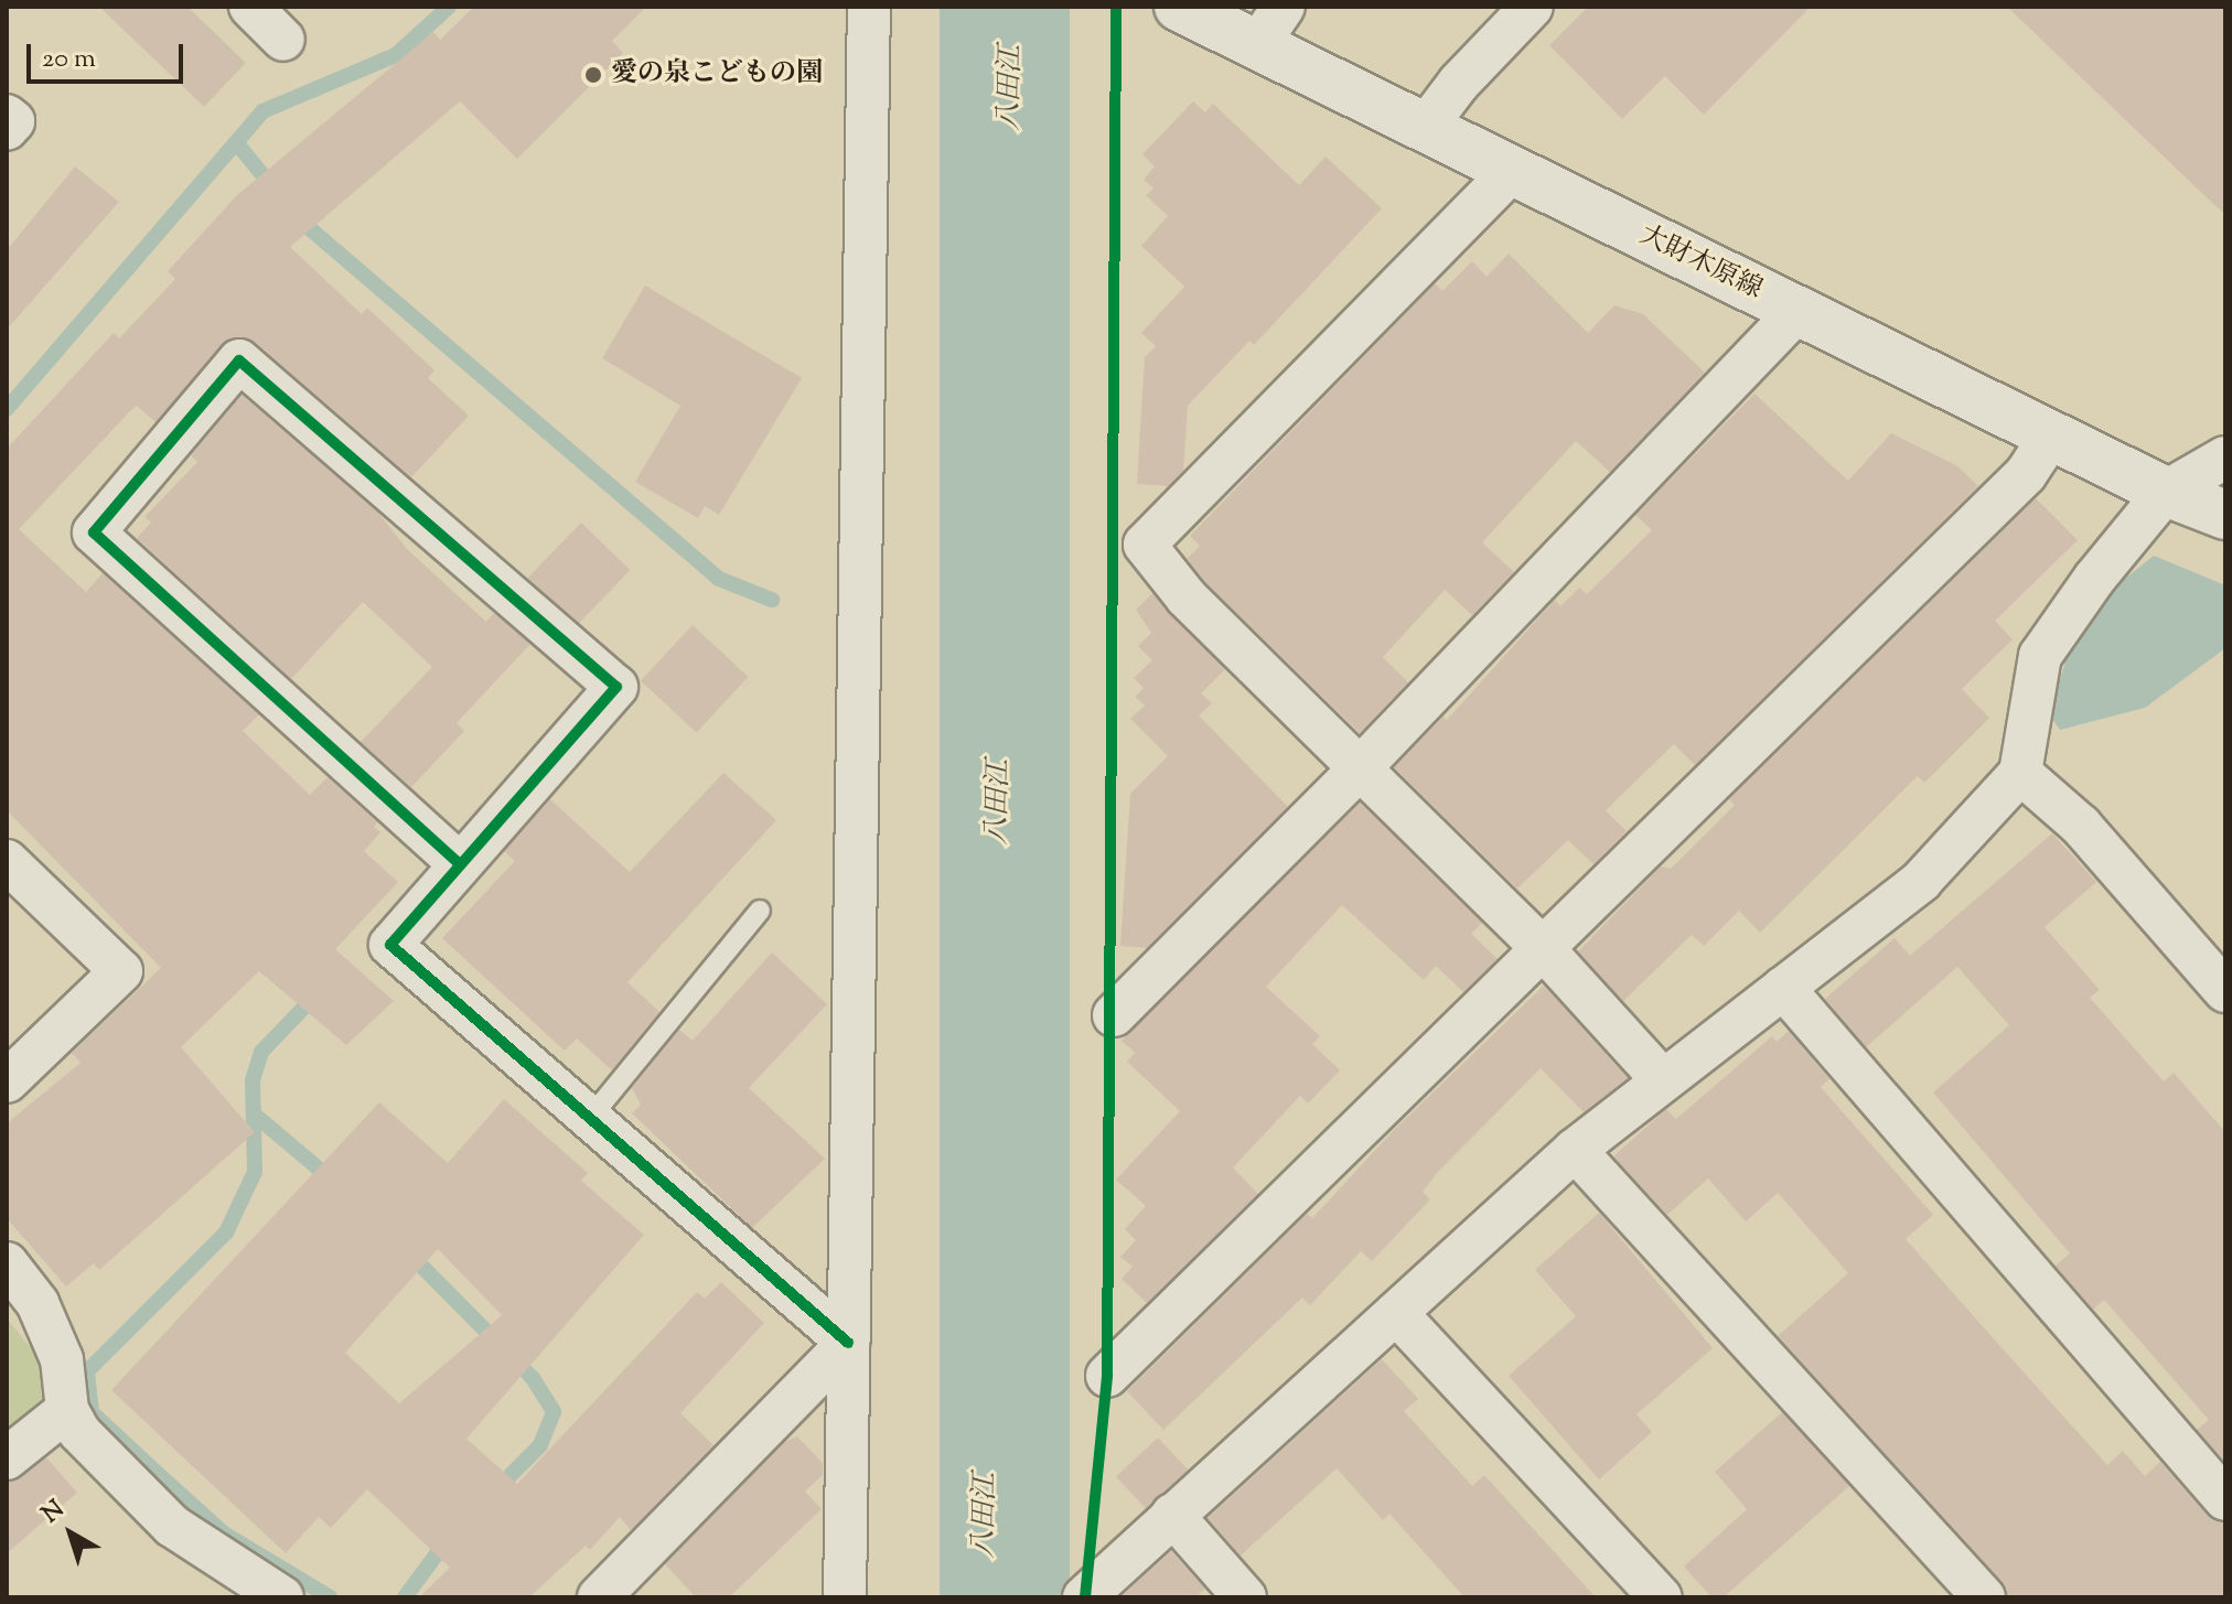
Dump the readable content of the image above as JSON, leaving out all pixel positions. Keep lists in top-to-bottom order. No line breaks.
{"streets":{"street":["大財木原線"]},"water":["八田江"],"places":["愛の泉こどもの園"],"scale_bar":"20 m","north":"top left"}
